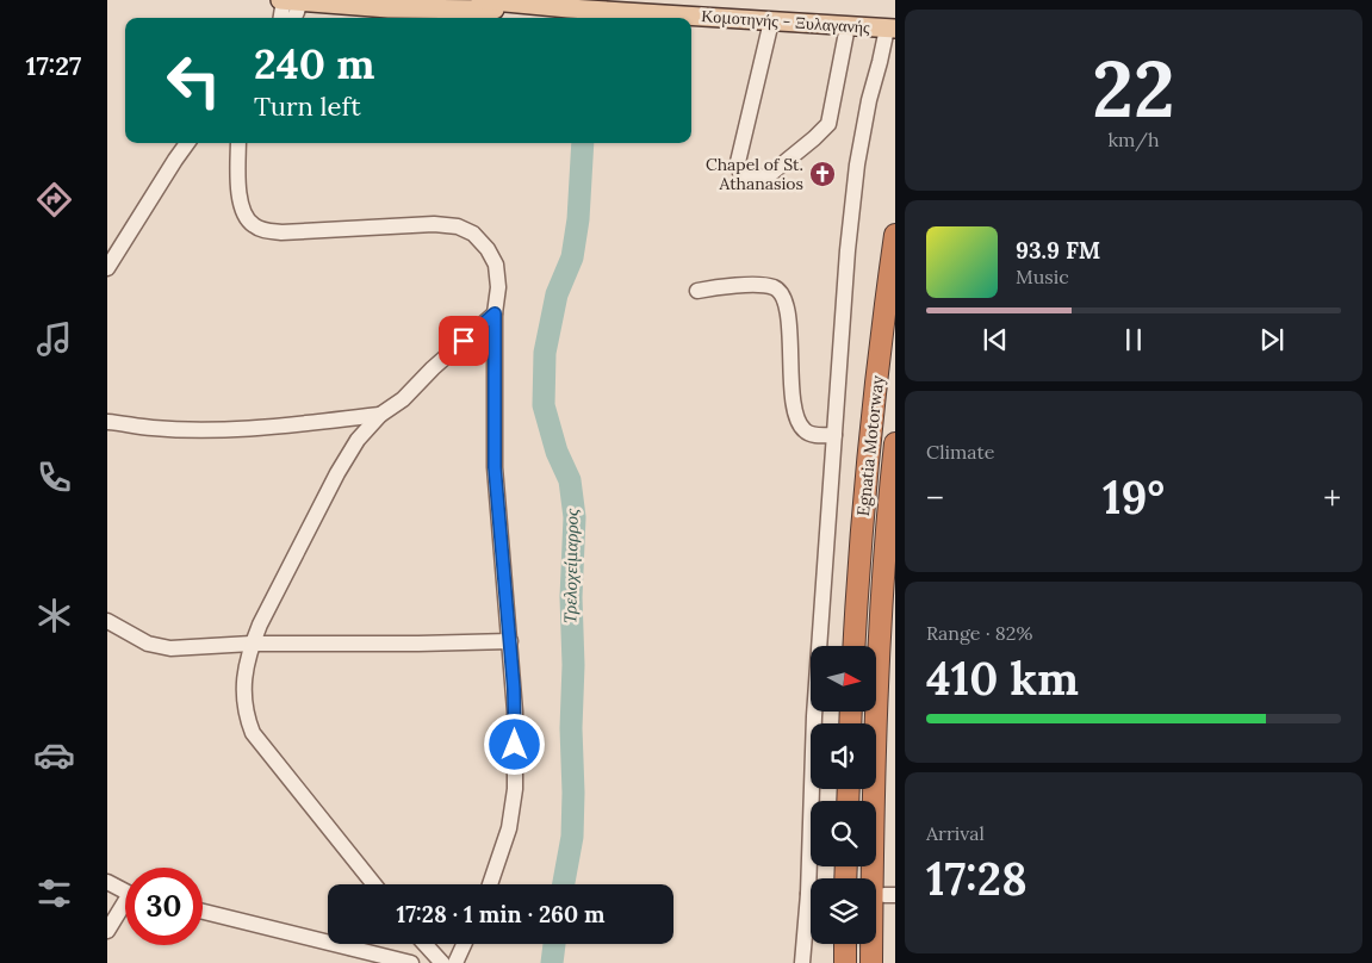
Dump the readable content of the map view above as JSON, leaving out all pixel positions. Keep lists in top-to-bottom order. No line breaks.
{"streets":{"highway":["Egnatia Motorway"],"main road":["Κομοτηνής - Ξυλαγανής"]},"water":["Τρελοχείμαρρος"],"places":{"church":["Chapel of St. Athanasios"]},"north":"right","page":{"tabs":"17:27","tile":[["22","km/h"],"Climate",["Range · 82%","410 km"],["Arrival","17:28"]],"turn":["240 m","Turn left"],"song":["93.9 FM","Music"],"heat":["−","19°","+"],"limit":"30","trip":"17:28 · 1 min · 260 m"}}
